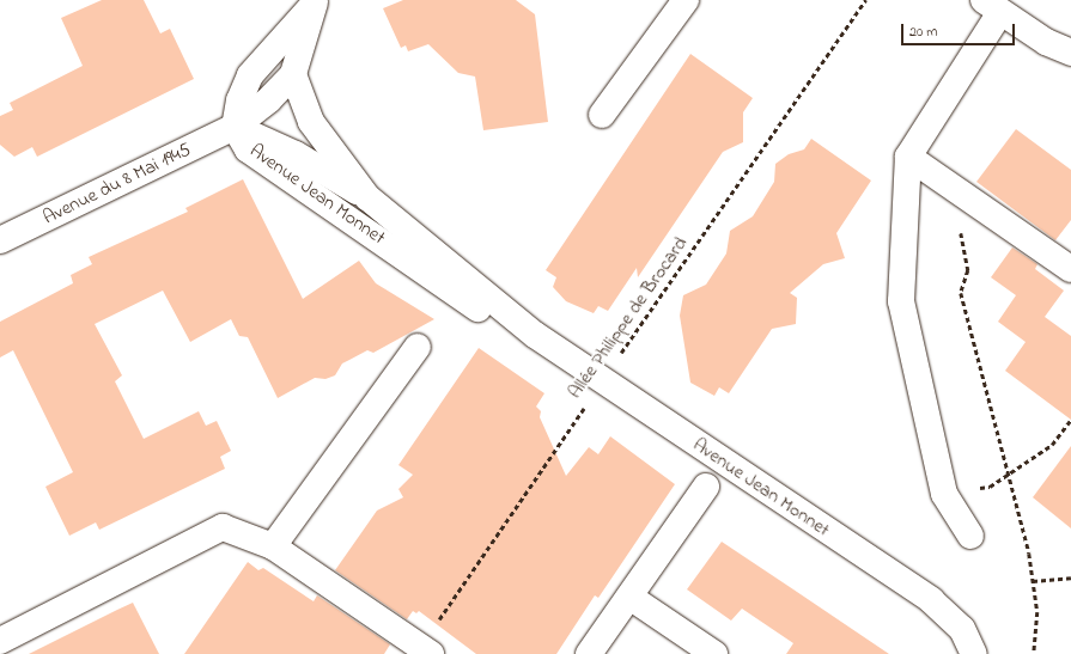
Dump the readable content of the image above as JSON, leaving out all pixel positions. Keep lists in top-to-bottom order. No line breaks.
{"streets":{"street":["Avenue du 8 Mai 1945","Avenue Jean Monnet"],"path":["Allée Philippe de Brocard"]},"crossings":[["Avenue du 8 Mai 1945","Avenue Jean Monnet"],["Avenue Jean Monnet","Allée Philippe de Brocard"]],"scale_bar":"20 m"}
